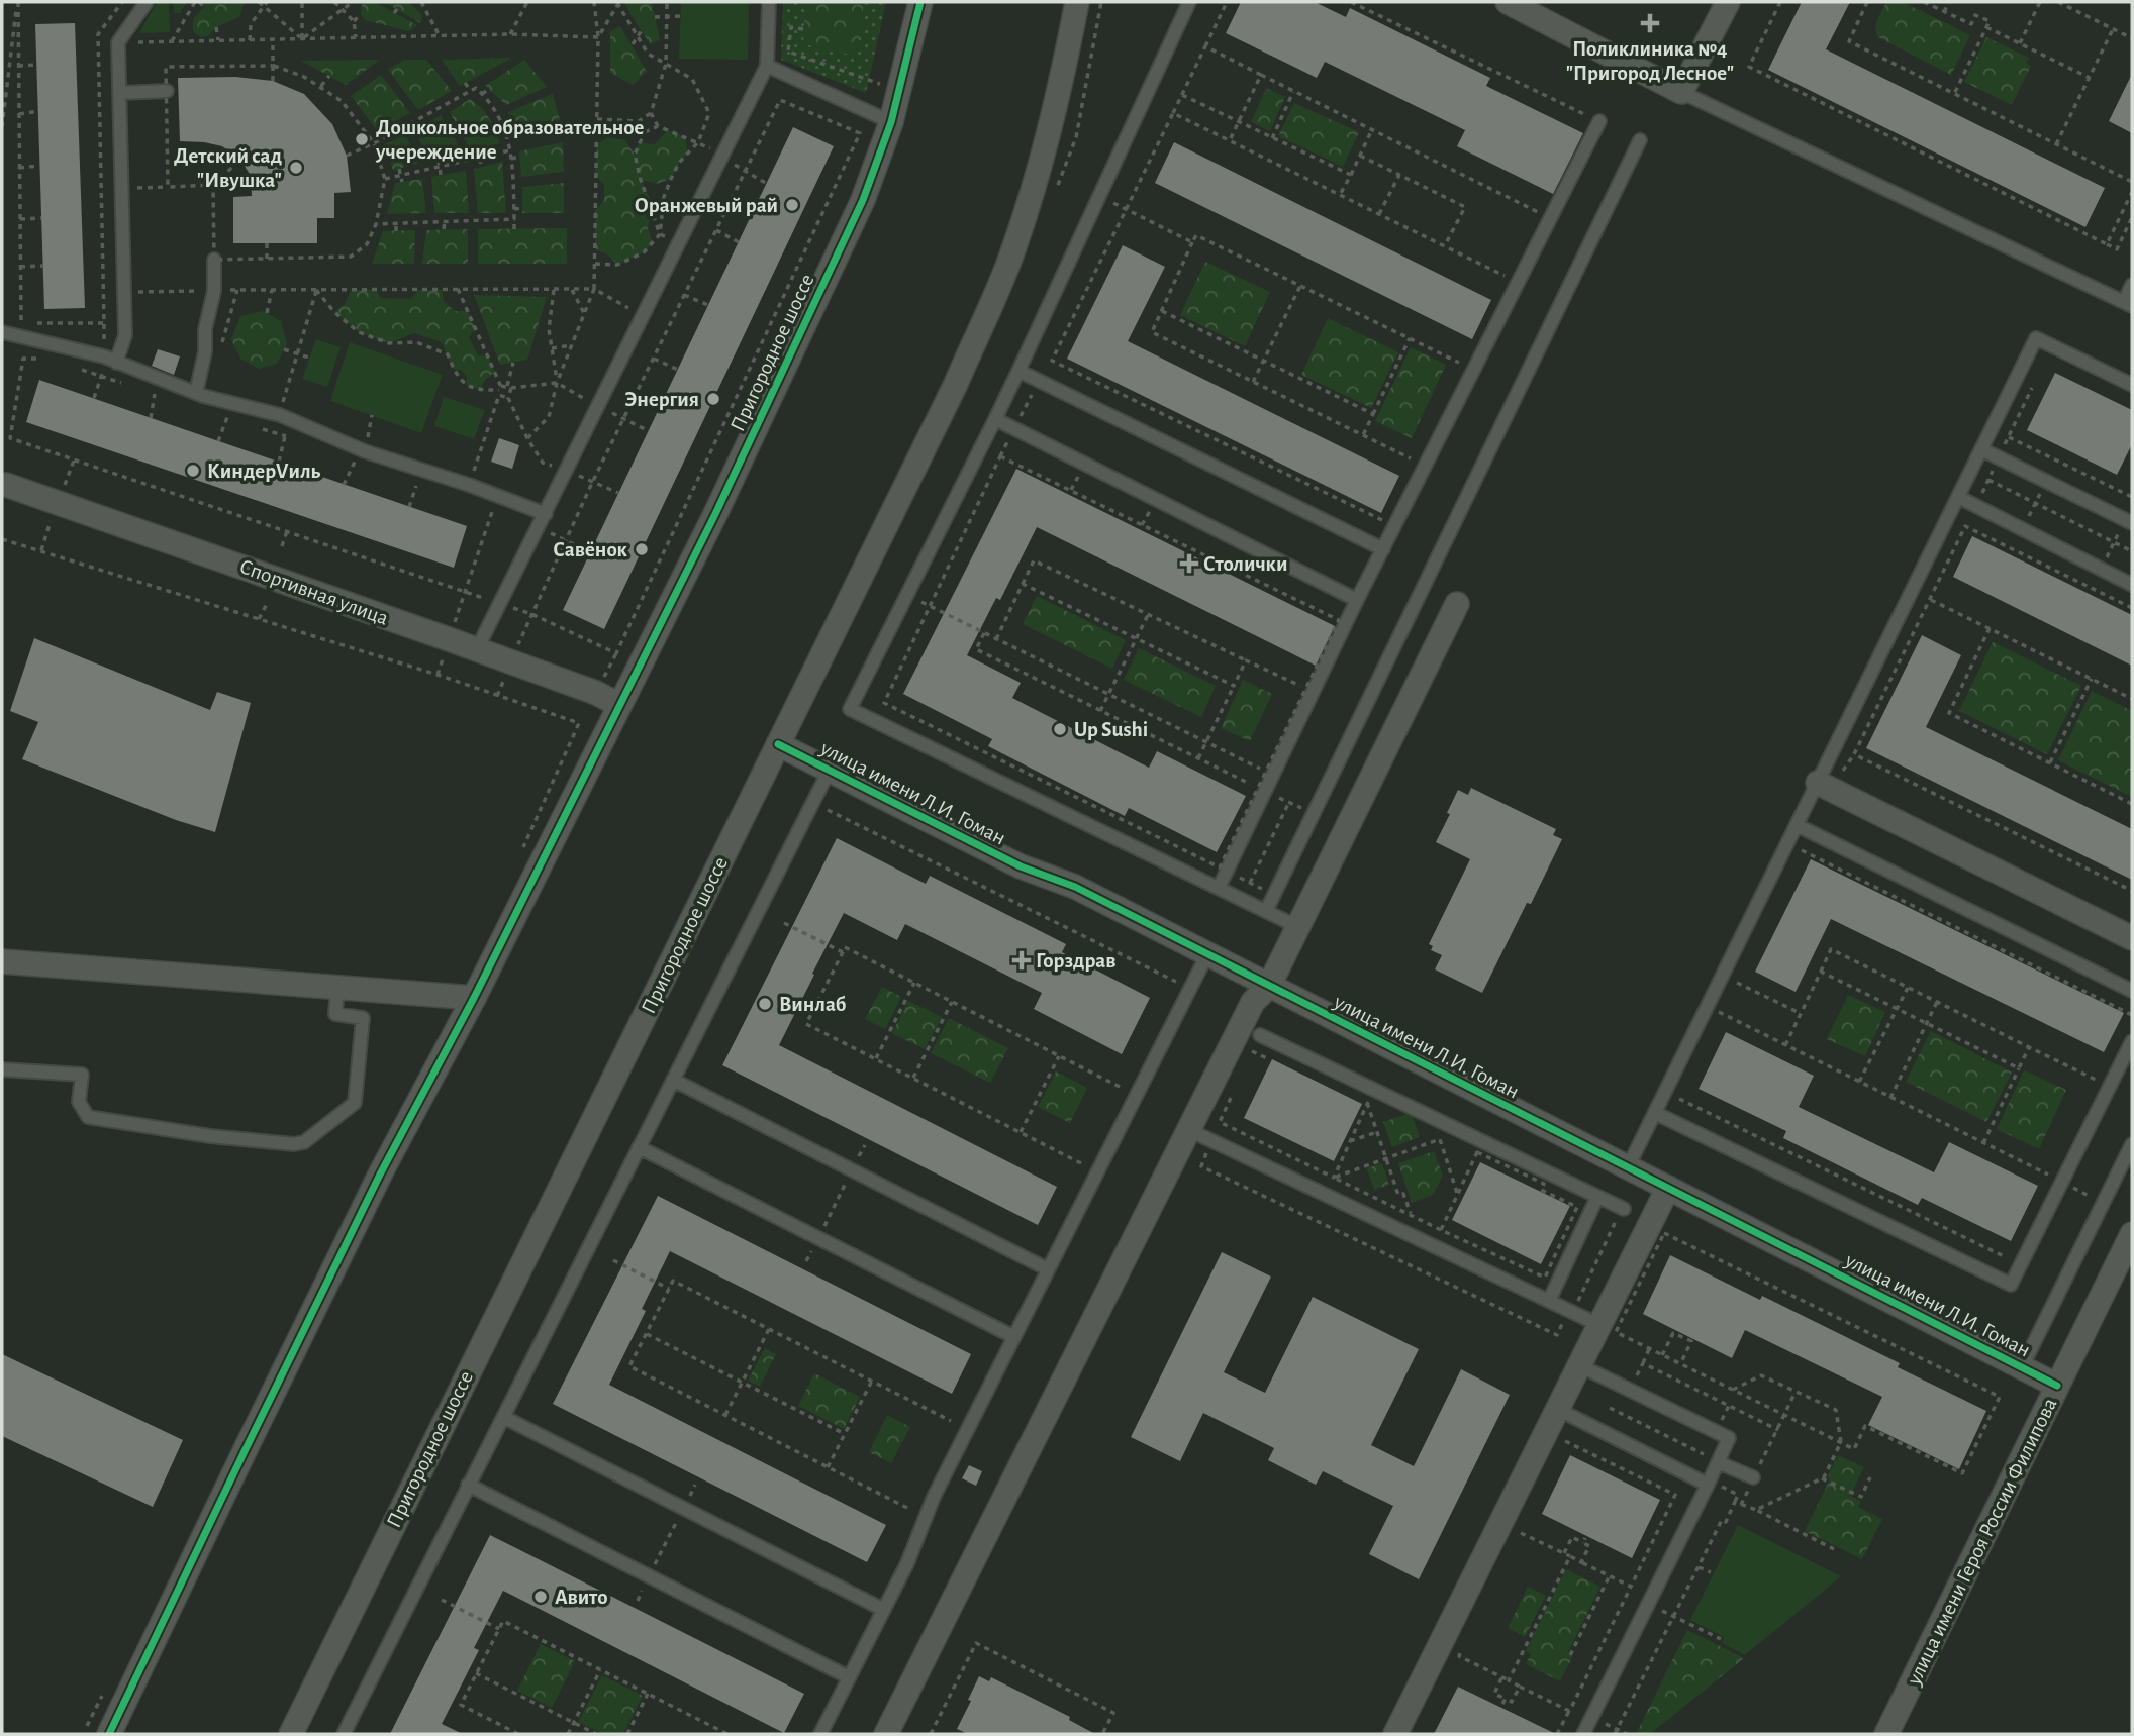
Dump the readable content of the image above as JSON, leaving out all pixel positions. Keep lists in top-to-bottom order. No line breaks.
{"streets":{"street":["Пригородное шоссе","Спортивная улица","улица имени Л.И. Гоман","улица имени Героя России Филипова"]},"crossings":[["Пригородное шоссе","Спортивная улица"],["Пригородное шоссе","улица имени Л.И. Гоман"],["улица имени Л.И. Гоман","улица имени Героя России Филипова"]],"places":{"health":["Поликлиника №4 \"Пригород Лесное\"","Столички","Горздрав"],"other":["Дошкольное образовательное учереждение","Детский сад \"Ивушка\"","Оранжевый рай","Энергия","КиндерVиль","Савёнок","Up Sushi","Винлаб","Авито"]}}
